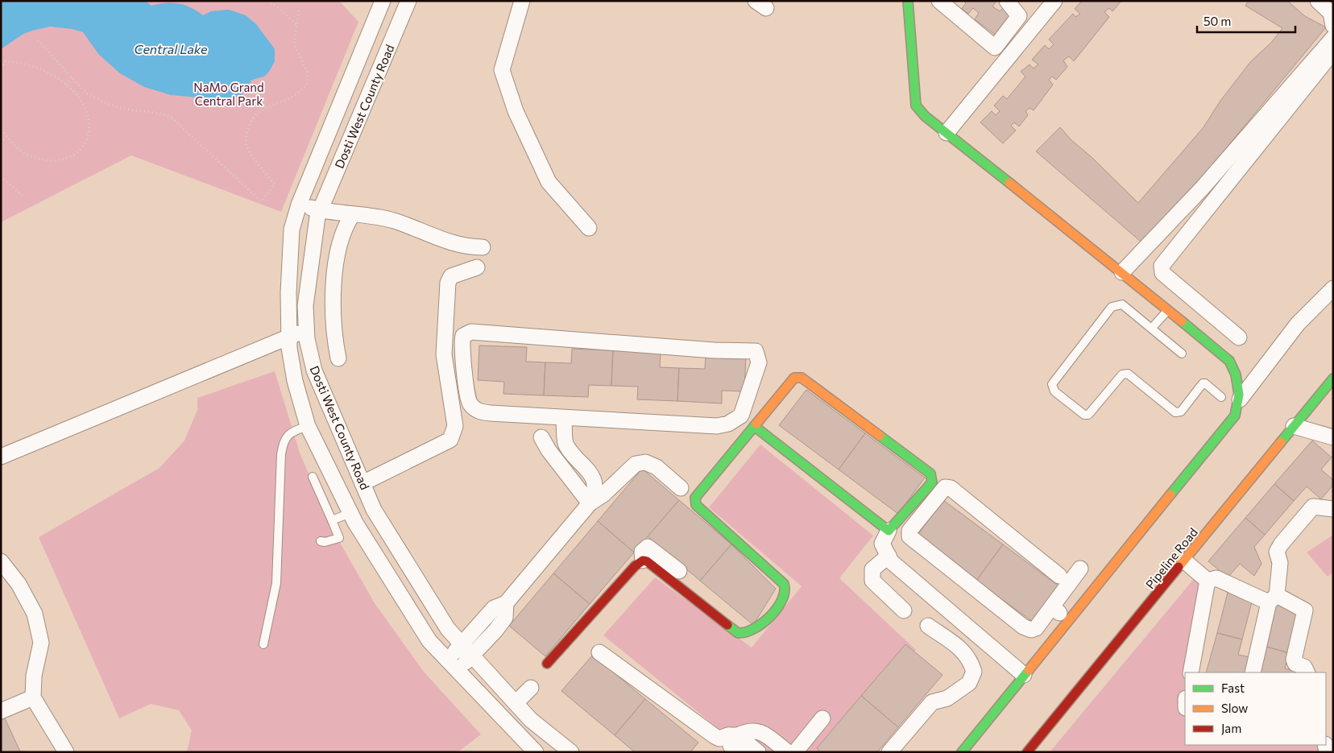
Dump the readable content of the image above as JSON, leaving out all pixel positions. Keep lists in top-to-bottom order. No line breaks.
{"streets":{"street":["Dosti West County Road","Pipeline Road"]},"water":["Central Lake"],"parks":["NaMo Grand Central Park"],"legend":["Fast","Slow","Jam"],"scale_bar":"50 m"}
